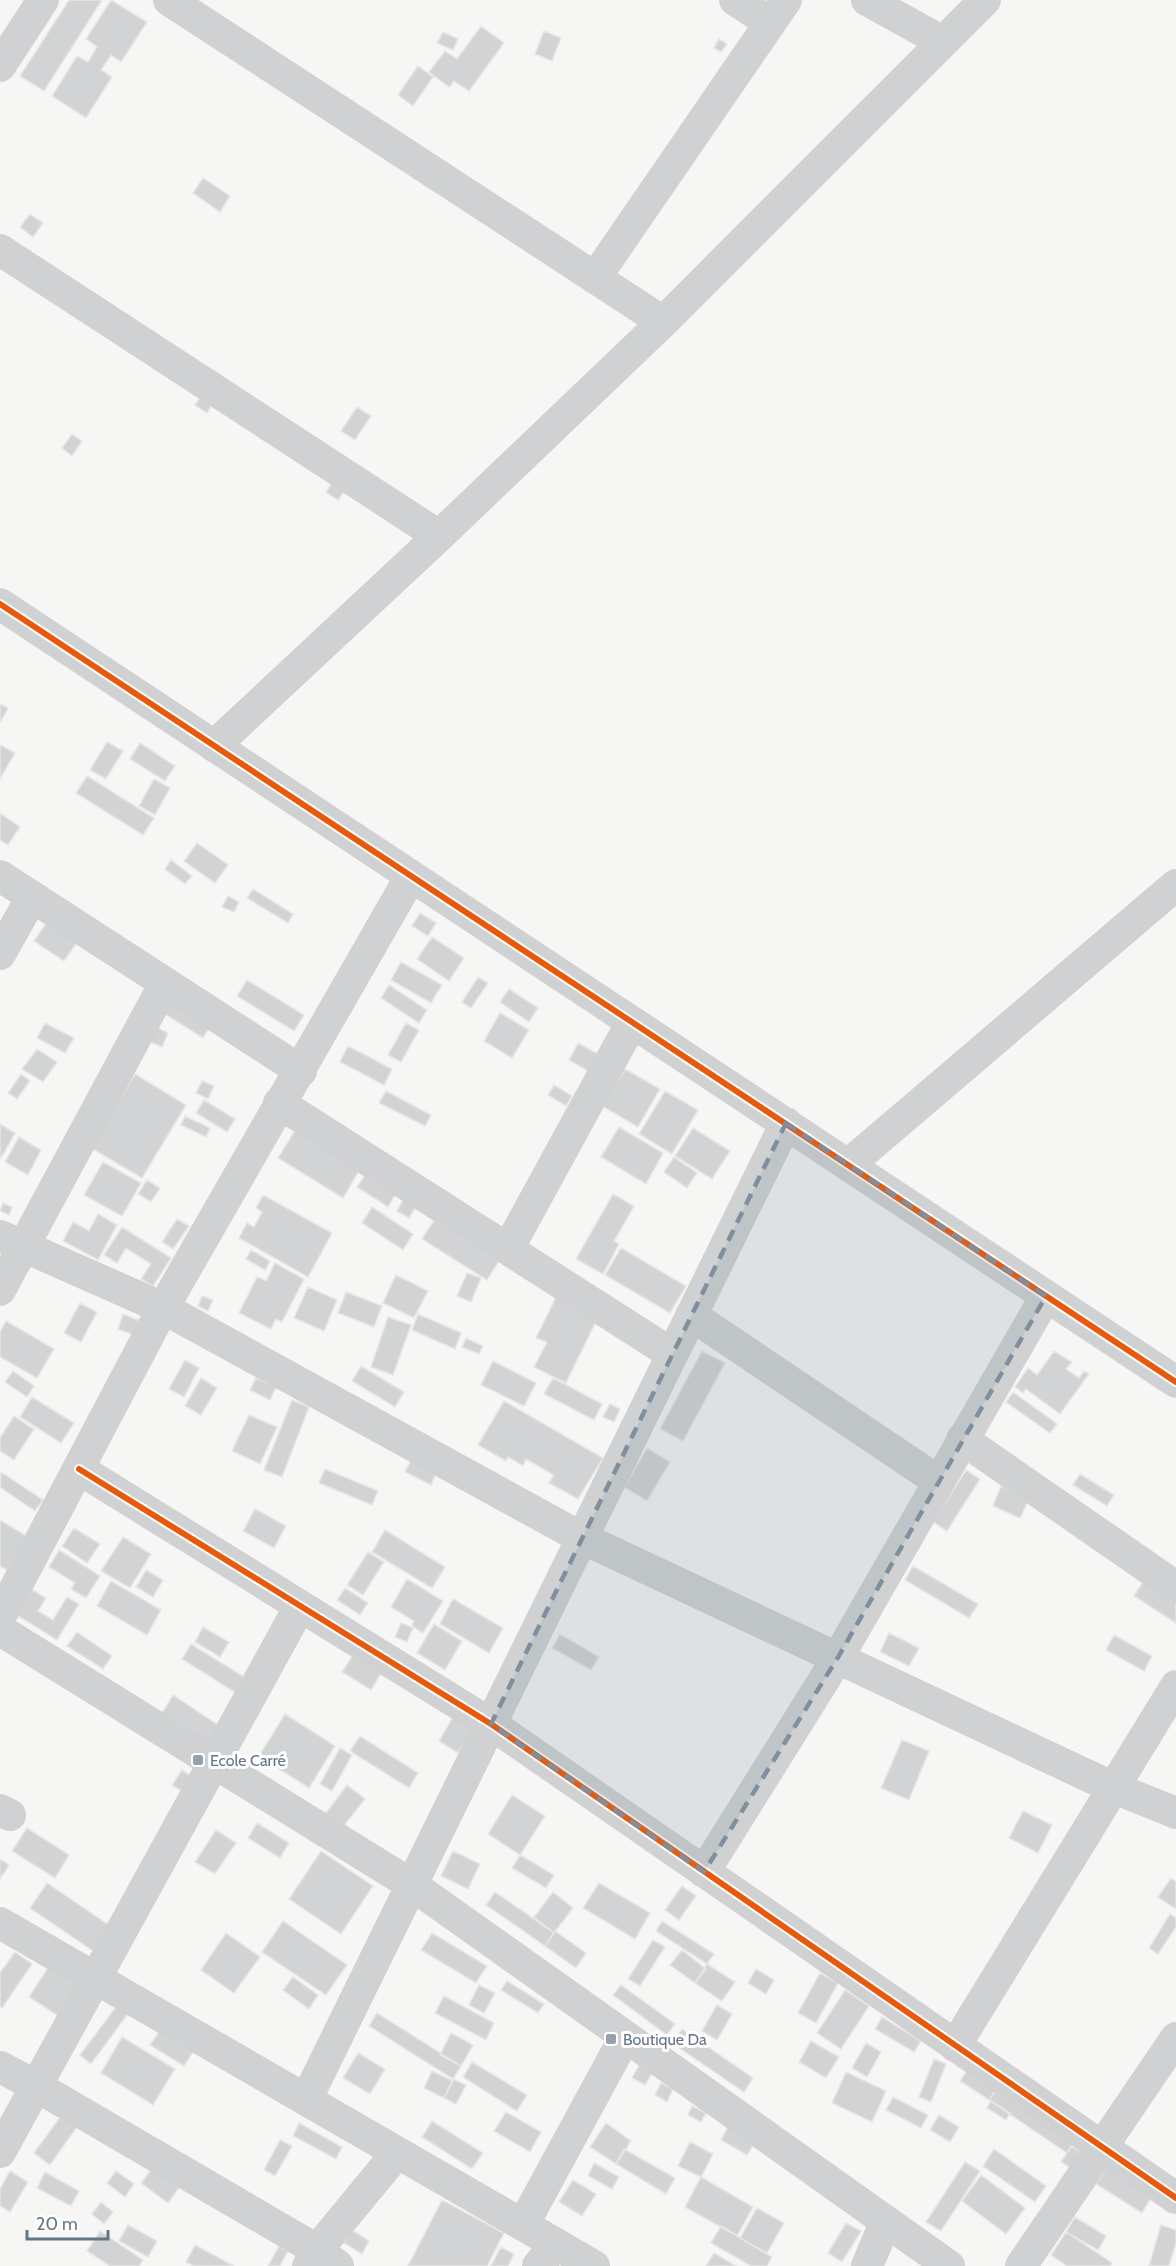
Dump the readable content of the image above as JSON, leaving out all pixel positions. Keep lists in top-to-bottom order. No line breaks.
{"places":{"transit":["Ecole Carré","Boutique Da"]},"scale_bar":"20 m"}
